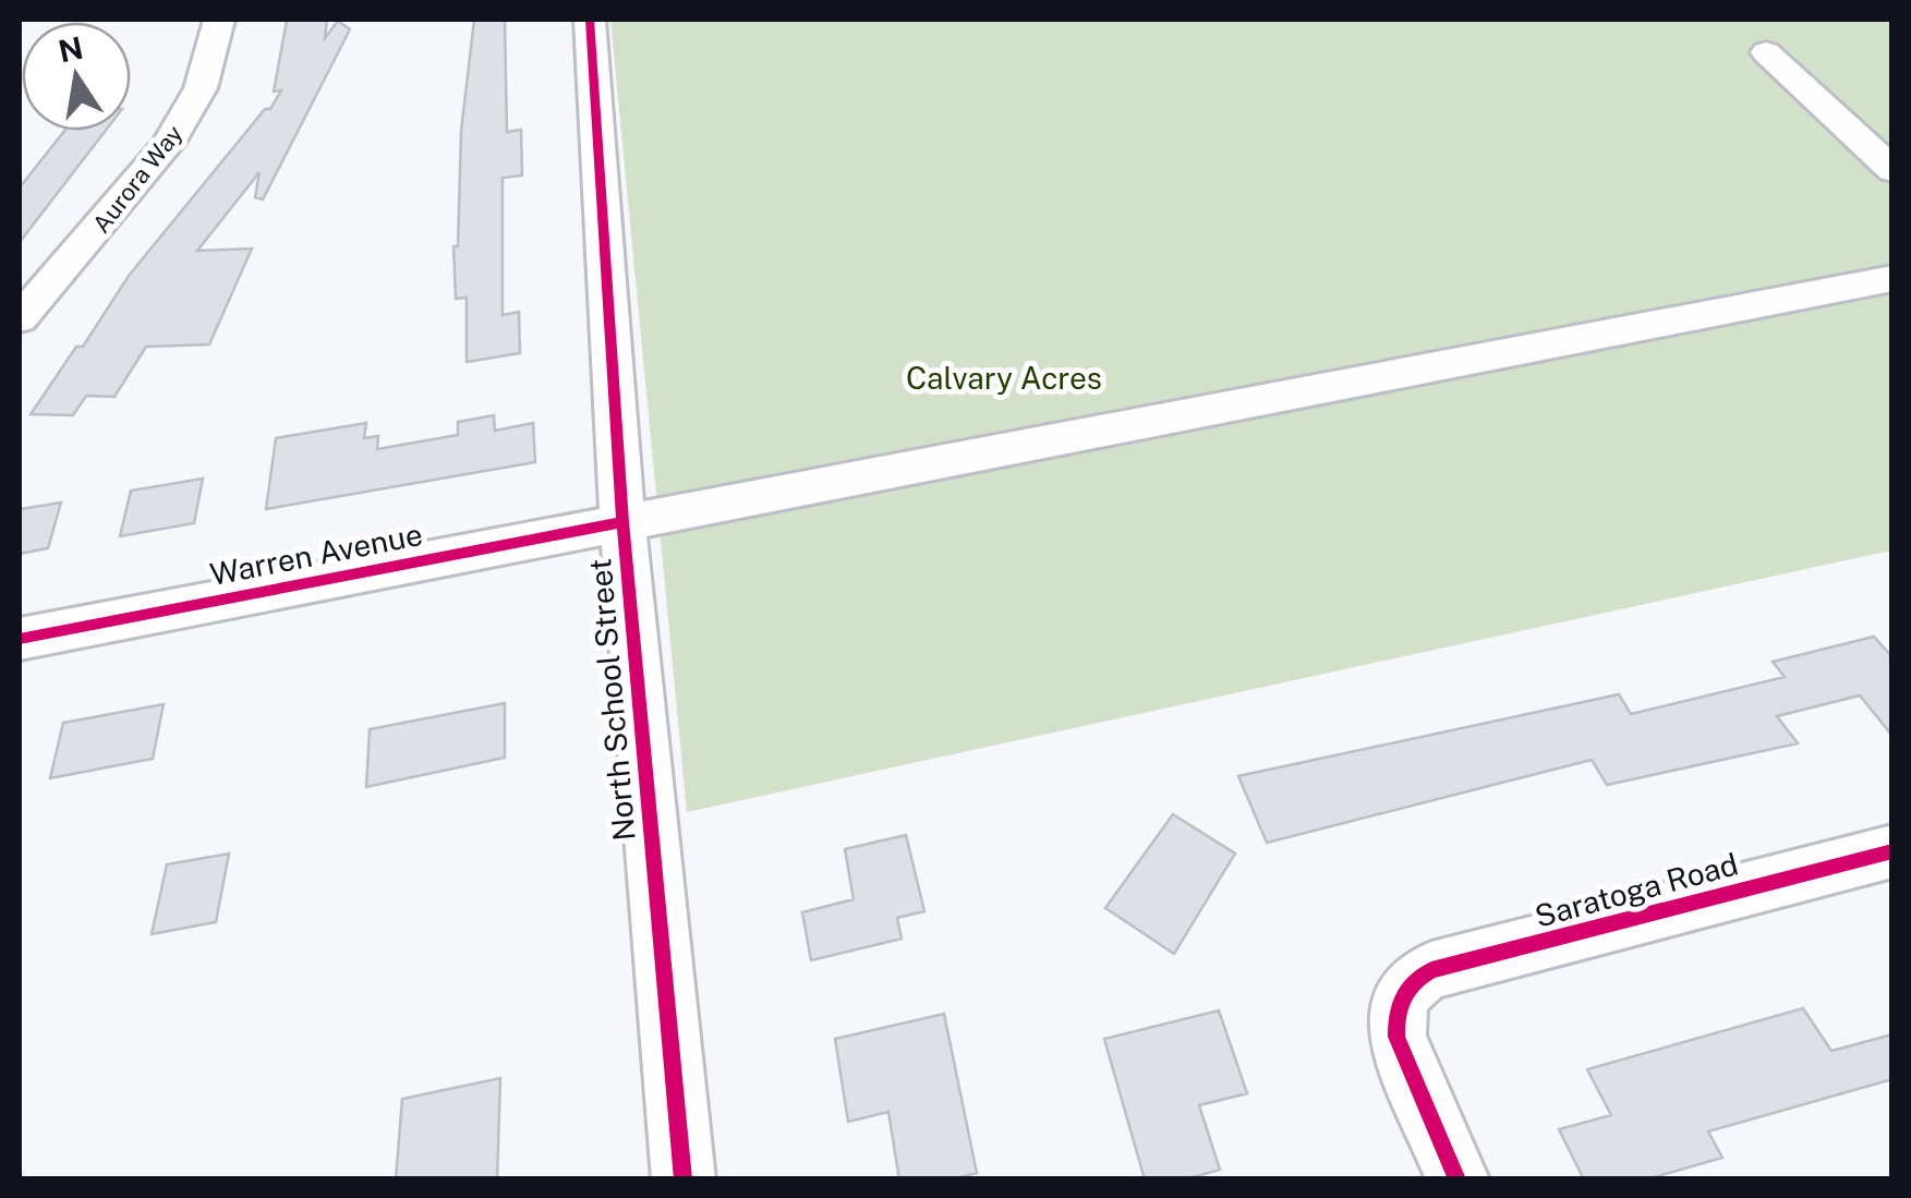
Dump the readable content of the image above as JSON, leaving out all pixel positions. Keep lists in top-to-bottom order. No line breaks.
{"streets":{"street":["Aurora Way","Warren Avenue","North School Street","Saratoga Road"]},"crossings":[["Warren Avenue","North School Street"]],"parks":["Calvary Acres"],"north":"top"}
